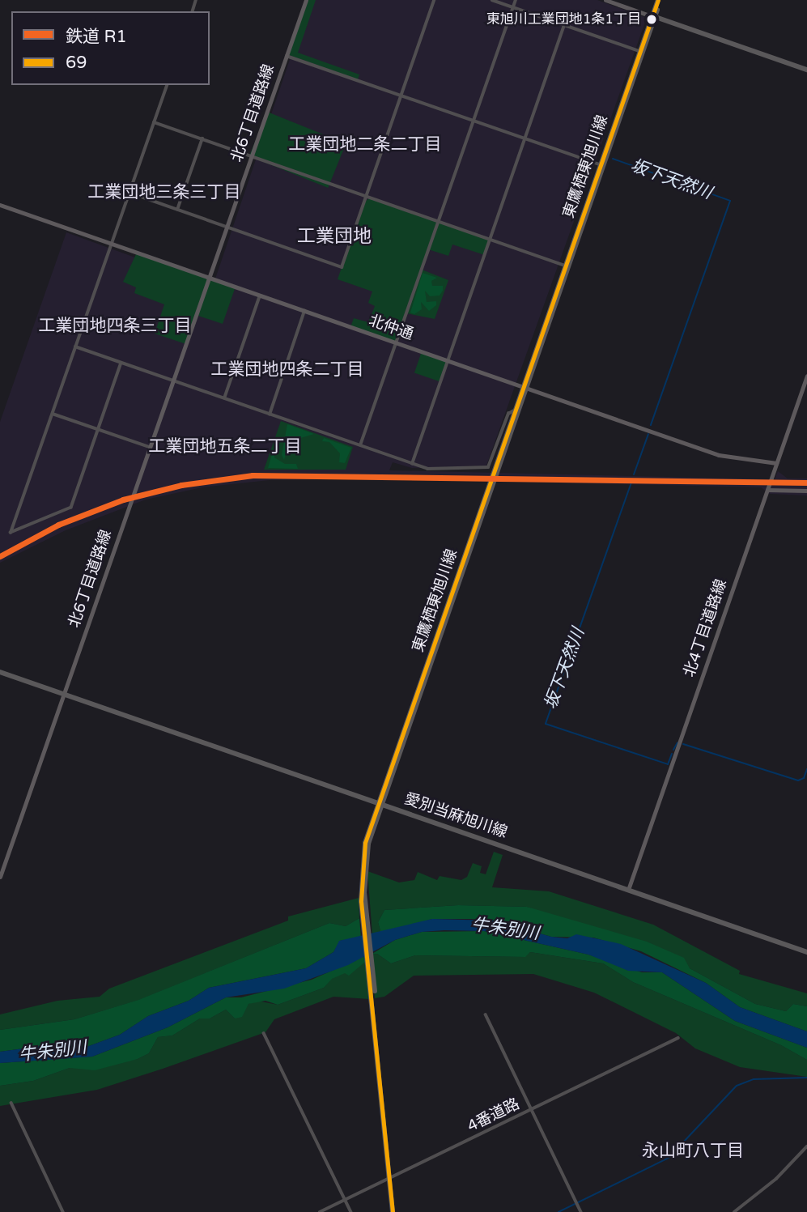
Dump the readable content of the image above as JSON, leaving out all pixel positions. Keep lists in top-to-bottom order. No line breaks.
{"streets":{"main road":["東鷹栖東旭川線","愛別当麻旭川線"],"street":["北6丁目道路線","北仲通","北4丁目道路線","4番道路"]},"crossings":[["北6丁目道路線","北仲通"],["北6丁目道路線","愛別当麻旭川線"],["東鷹栖東旭川線","北仲通"],["東鷹栖東旭川線","愛別当麻旭川線"],["東鷹栖東旭川線","4番道路"],["北仲通","北4丁目道路線"],["北4丁目道路線","愛別当麻旭川線"]],"districts":["工業団地二条二丁目","工業団地三条三丁目","工業団地","工業団地四条三丁目","工業団地四条二丁目","工業団地五条二丁目","永山町八丁目"],"water":["坂下天然川","牛朱別川"],"places":["東旭川工業団地1条1丁目"],"lines":["transit line 69","rail line R1"],"legend":["鉄道 R1","69"]}
